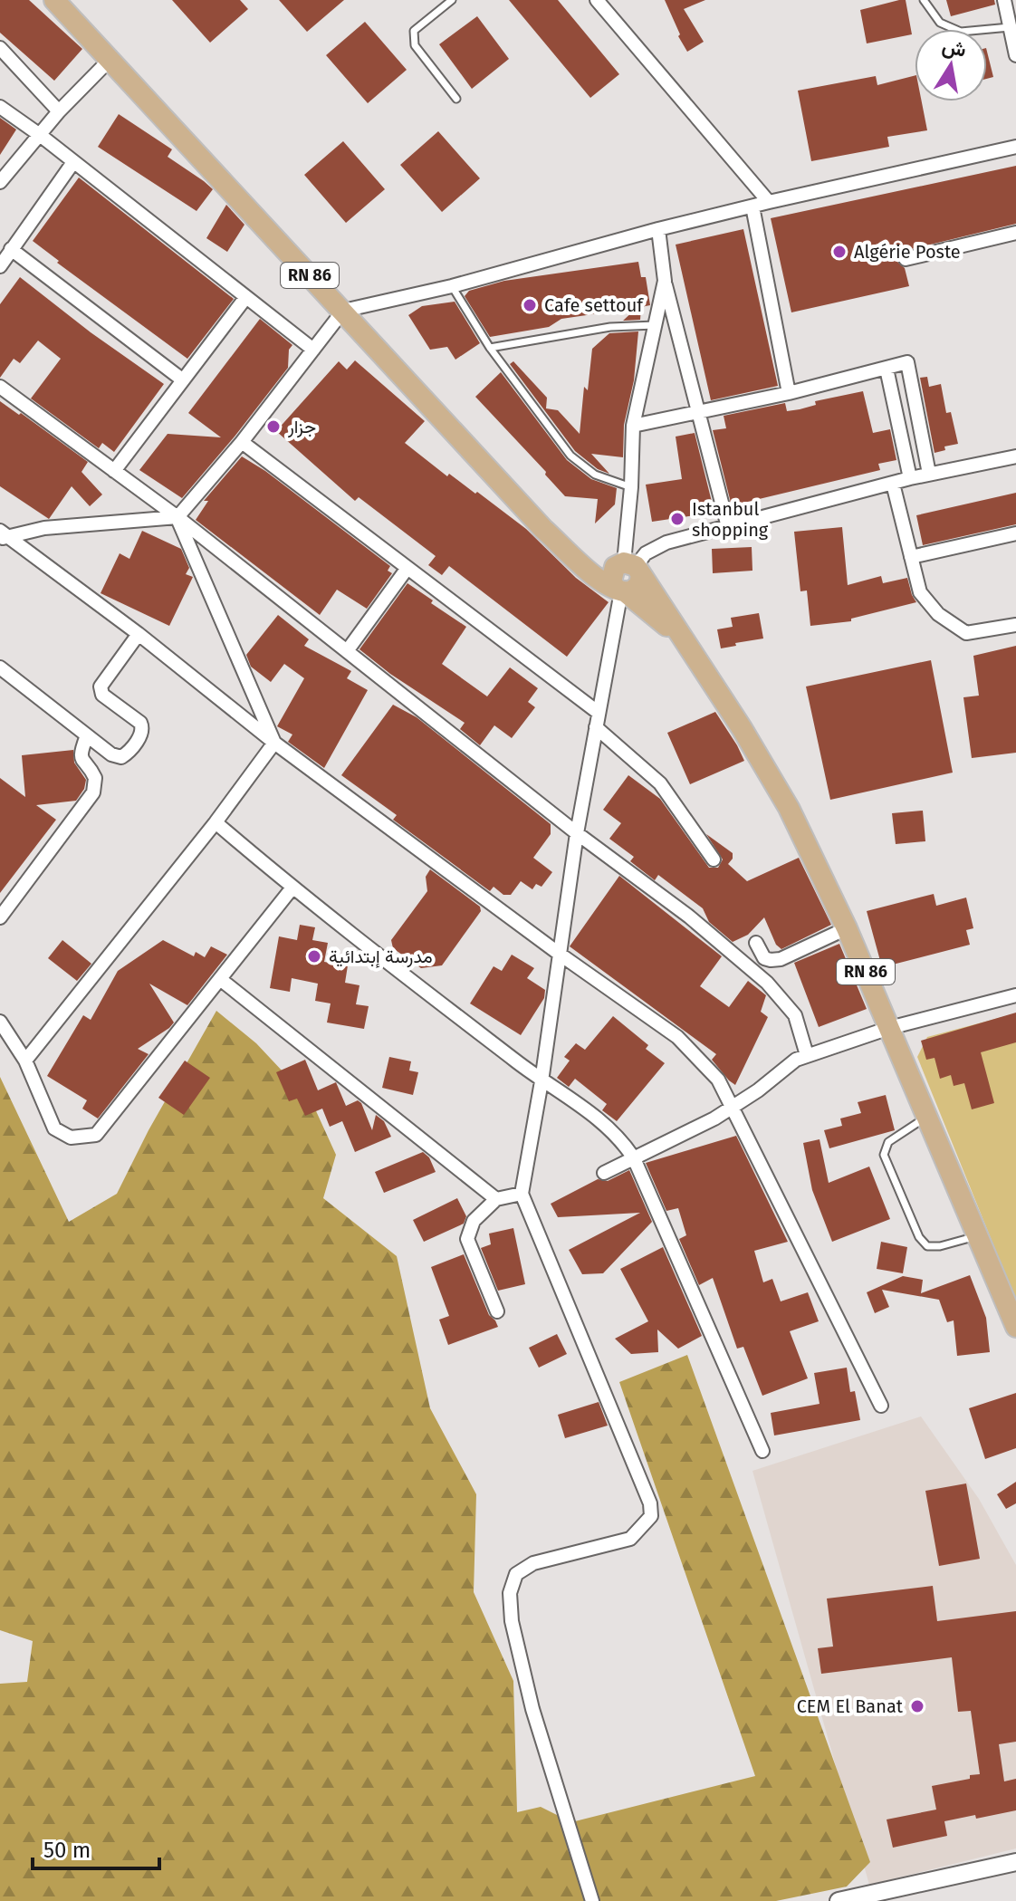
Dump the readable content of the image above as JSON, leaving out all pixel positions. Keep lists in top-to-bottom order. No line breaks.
{"streets":{"main road":["RN 86"]},"places":["Algérie Poste","Cafe settouf","جزار","Istanbul shopping","مدرسة إبتدائية","CEM El Banat"],"scale_bar":"50 m","north":"top"}
